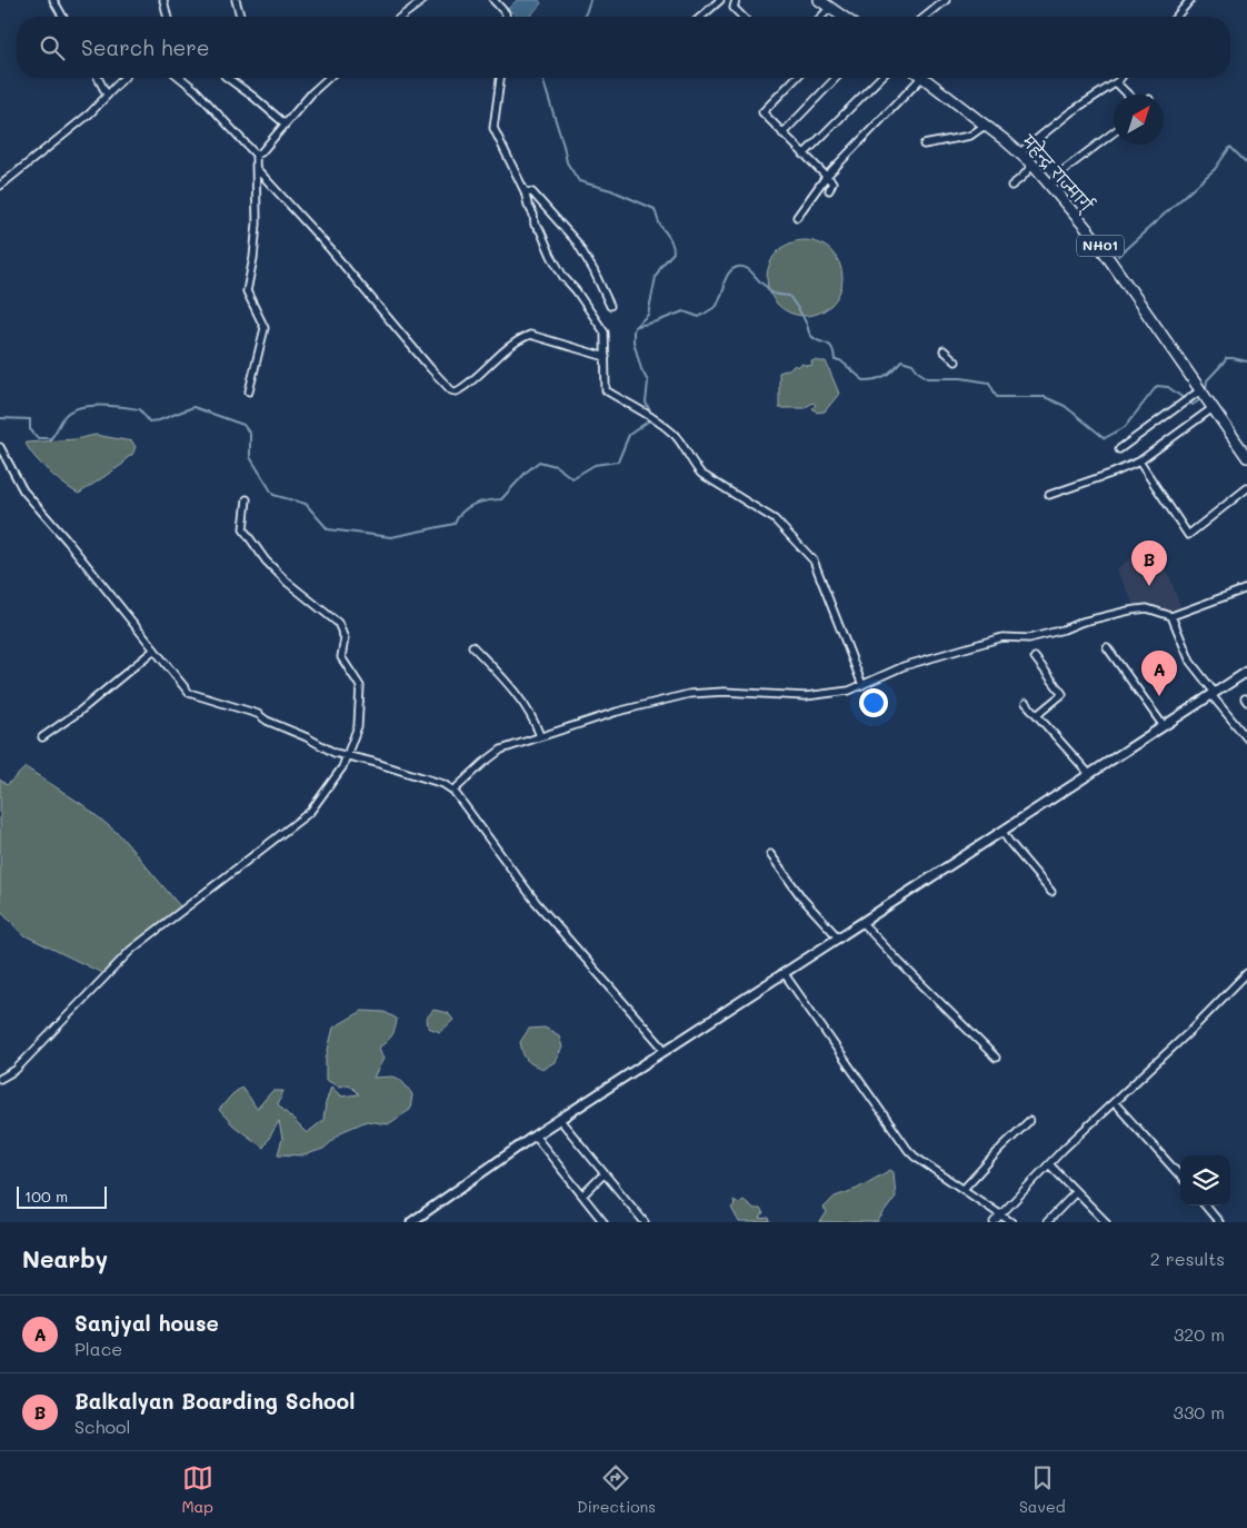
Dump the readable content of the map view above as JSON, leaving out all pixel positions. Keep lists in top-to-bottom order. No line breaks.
{"streets":{"highway":["महेन्द्र राज्मार्ग्","NH01"]},"scale_bar":"100 m","north":"top right","page":{"search":"Search here","pins":["B","A"],"scale":"100 m","heading":["Nearby","2 results"],"list":[{"mark":"A","name":"Sanjyal house","note":"Place","value":"320 m"},{"mark":"B","name":"Balkalyan Boarding School","note":"School","value":"330 m"}],"nav":["Map","Directions","Saved"]}}
